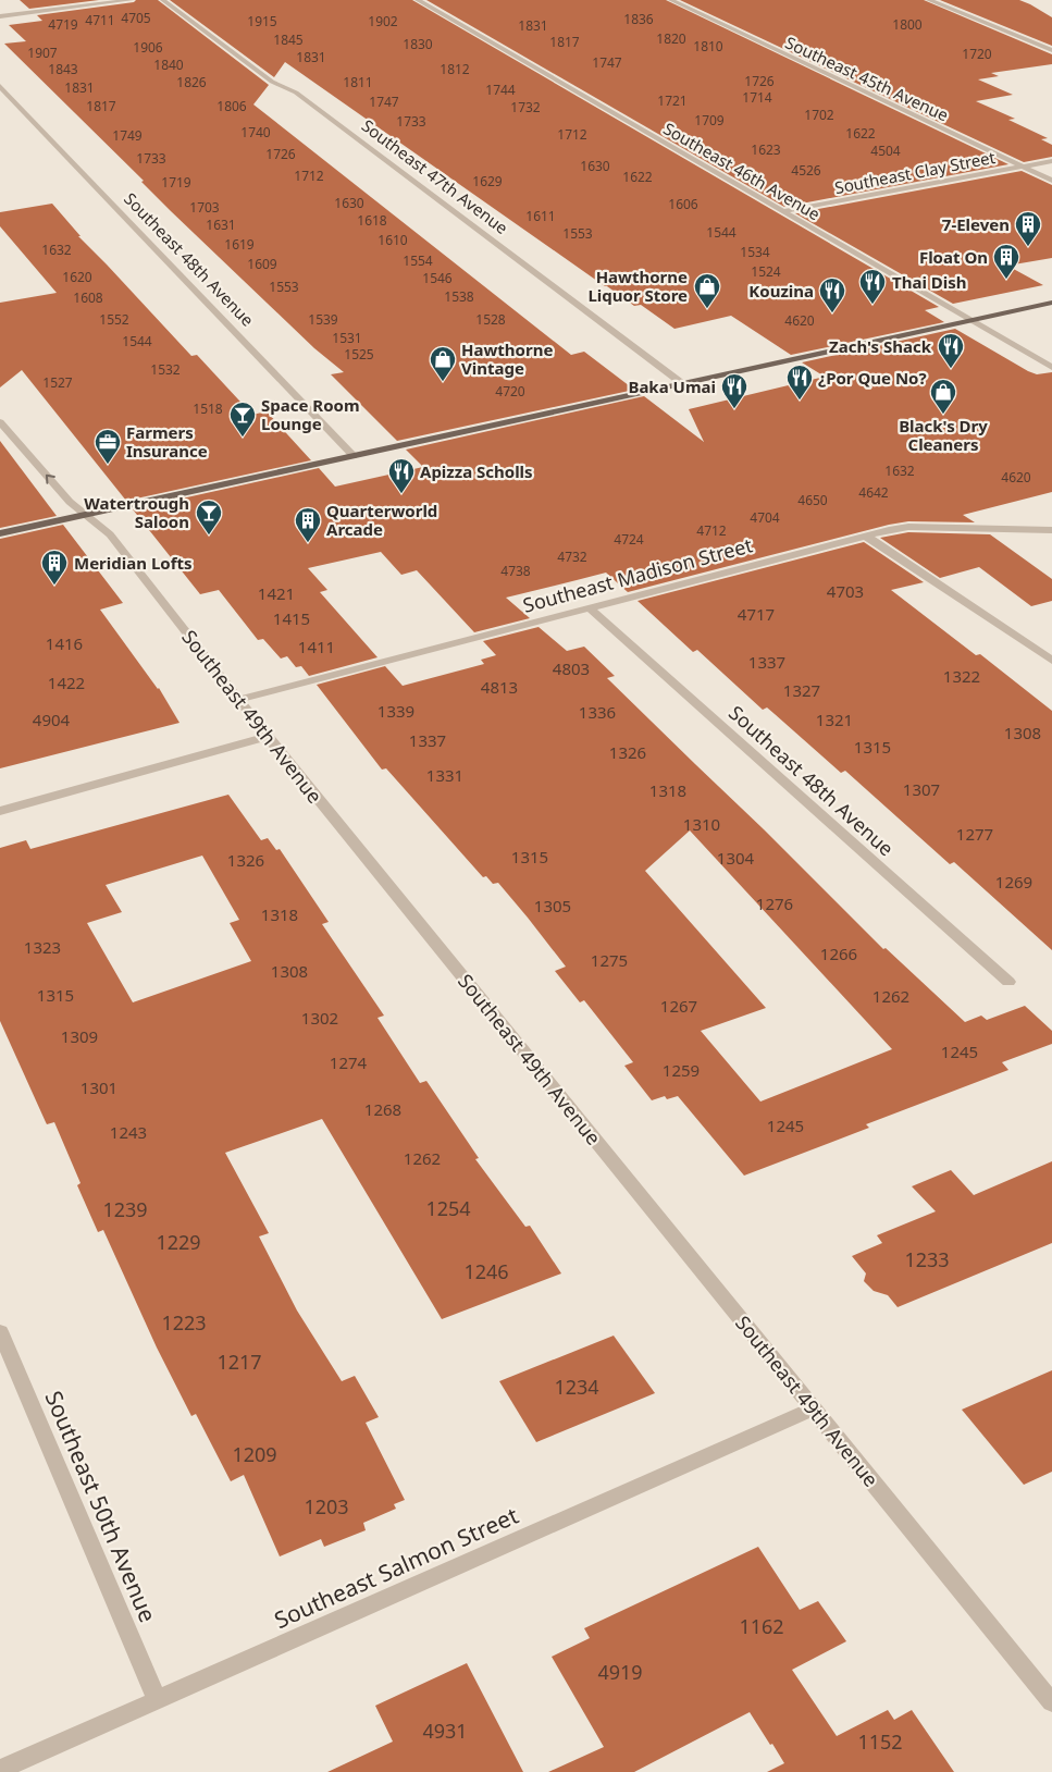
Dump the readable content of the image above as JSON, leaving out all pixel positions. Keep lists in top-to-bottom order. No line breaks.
{"streets":{"street":["Southeast 45th Avenue","Southeast 46th Avenue","Southeast Clay Street","Southeast 47th Avenue","Southeast 48th Avenue","Southeast Madison Street","Southeast 49th Avenue","Southeast 50th Avenue","Southeast Salmon Street"]},"crossings":[["Southeast 45th Avenue","Southeast Clay Street"],["Southeast 46th Avenue","Southeast Clay Street"],["Southeast 48th Avenue","Southeast Madison Street"],["Southeast Madison Street","Southeast 49th Avenue"],["Southeast 49th Avenue","Southeast Salmon Street"],["Southeast 50th Avenue","Southeast Salmon Street"]],"places":{"building":["7-Eleven","Float On","Quarterworld Arcade","Meridian Lofts"],"restaurant":["Thai Dish","Kouzina","Zach's Shack","¿Por Que No?","Baka Umai","Apizza Scholls"],"shop":["Hawthorne Liquor Store","Hawthorne Vintage","Black's Dry Cleaners"],"bar":["Space Room Lounge","Watertrough Saloon"],"office":["Farmers Insurance"]},"house_numbers":["4705","1836","4711","1915","1902","4719","1800","1831","1820","1845","1817","1830","1810","1906","1907","1720","1831","1747","1840","1843","1812","1726","1826","1811","1831","1744","1714","1721","1747","1817","1806","1732","1702","1709","1733","1740","1622","1712","1749","1623","4504","1726","1733","1630","4526","1712","1622","1629","1719","1630","1606","1703","1611","1618","1631","1544","1553","1610","1619","1632","1534","1554","1609","1524","1620","1546","1553","1538","1608","1552","1539","1528","4620","1531","1544","1525","1532","1527","4720","1518","1632","4620","4642","4650","4704","4712","4724","4732","4738","4703","1421","4717","1415","1416","1411","1337","4803","1322","1422","4813","1327","1339","1336","4904","1321","1308","1337","1315","1326","1331","1307","1318","1310","1277","1315","1304","1326","1269","1276","1305","1318","1323","1266","1275","1308","1315","1262","1267","1302","1309","1245","1274","1259","1301","1268","1245","1243","1262","1254","1239","1229","1233","1246","1223","1217","1234","1209","1203","1162","4919","4931","1152"]}
